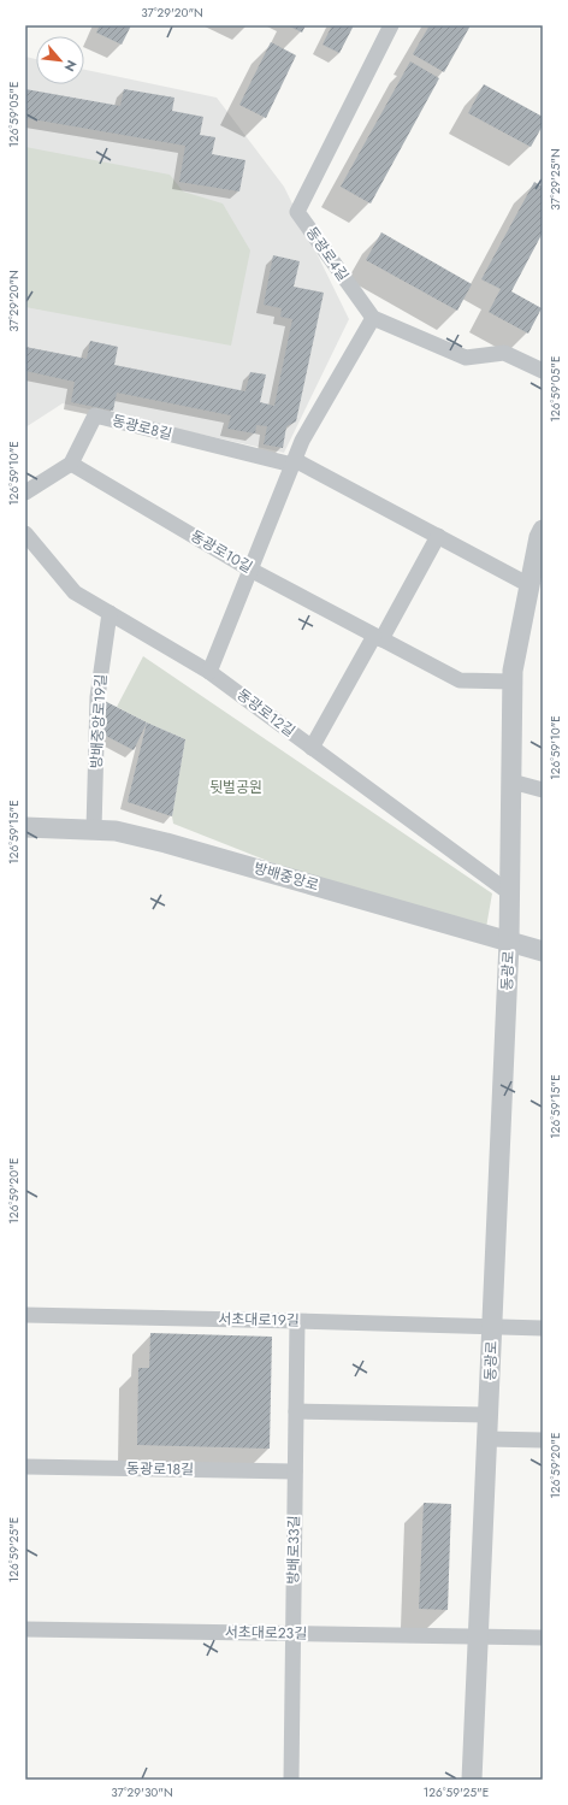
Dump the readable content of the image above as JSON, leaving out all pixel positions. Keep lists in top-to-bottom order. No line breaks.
{"streets":{"street":["동광로4길","동광로8길","동광로10길","동광로12길","방배중앙로19길","방배중앙로","동광로","서초대로19길","동광로18길","방배로33길","서초대로23길"]},"crossings":[["동광로8길","동광로10길"],["동광로8길","동광로"],["동광로10길","동광로"],["동광로12길","방배중앙로19길"],["동광로12길","동광로"],["방배중앙로19길","방배중앙로"],["방배중앙로","동광로"],["동광로","서초대로19길"],["동광로","서초대로23길"],["서초대로19길","방배로33길"],["동광로18길","방배로33길"],["방배로33길","서초대로23길"]],"parks":["뒷벌공원"],"north":"bottom right","coordinates":["37°29'20\"N","126°59'05\"E","37°29'25\"N","126°59'10\"E","126°59'15\"E","126°59'20\"E","126°59'25\"E","37°29'30\"N"]}
